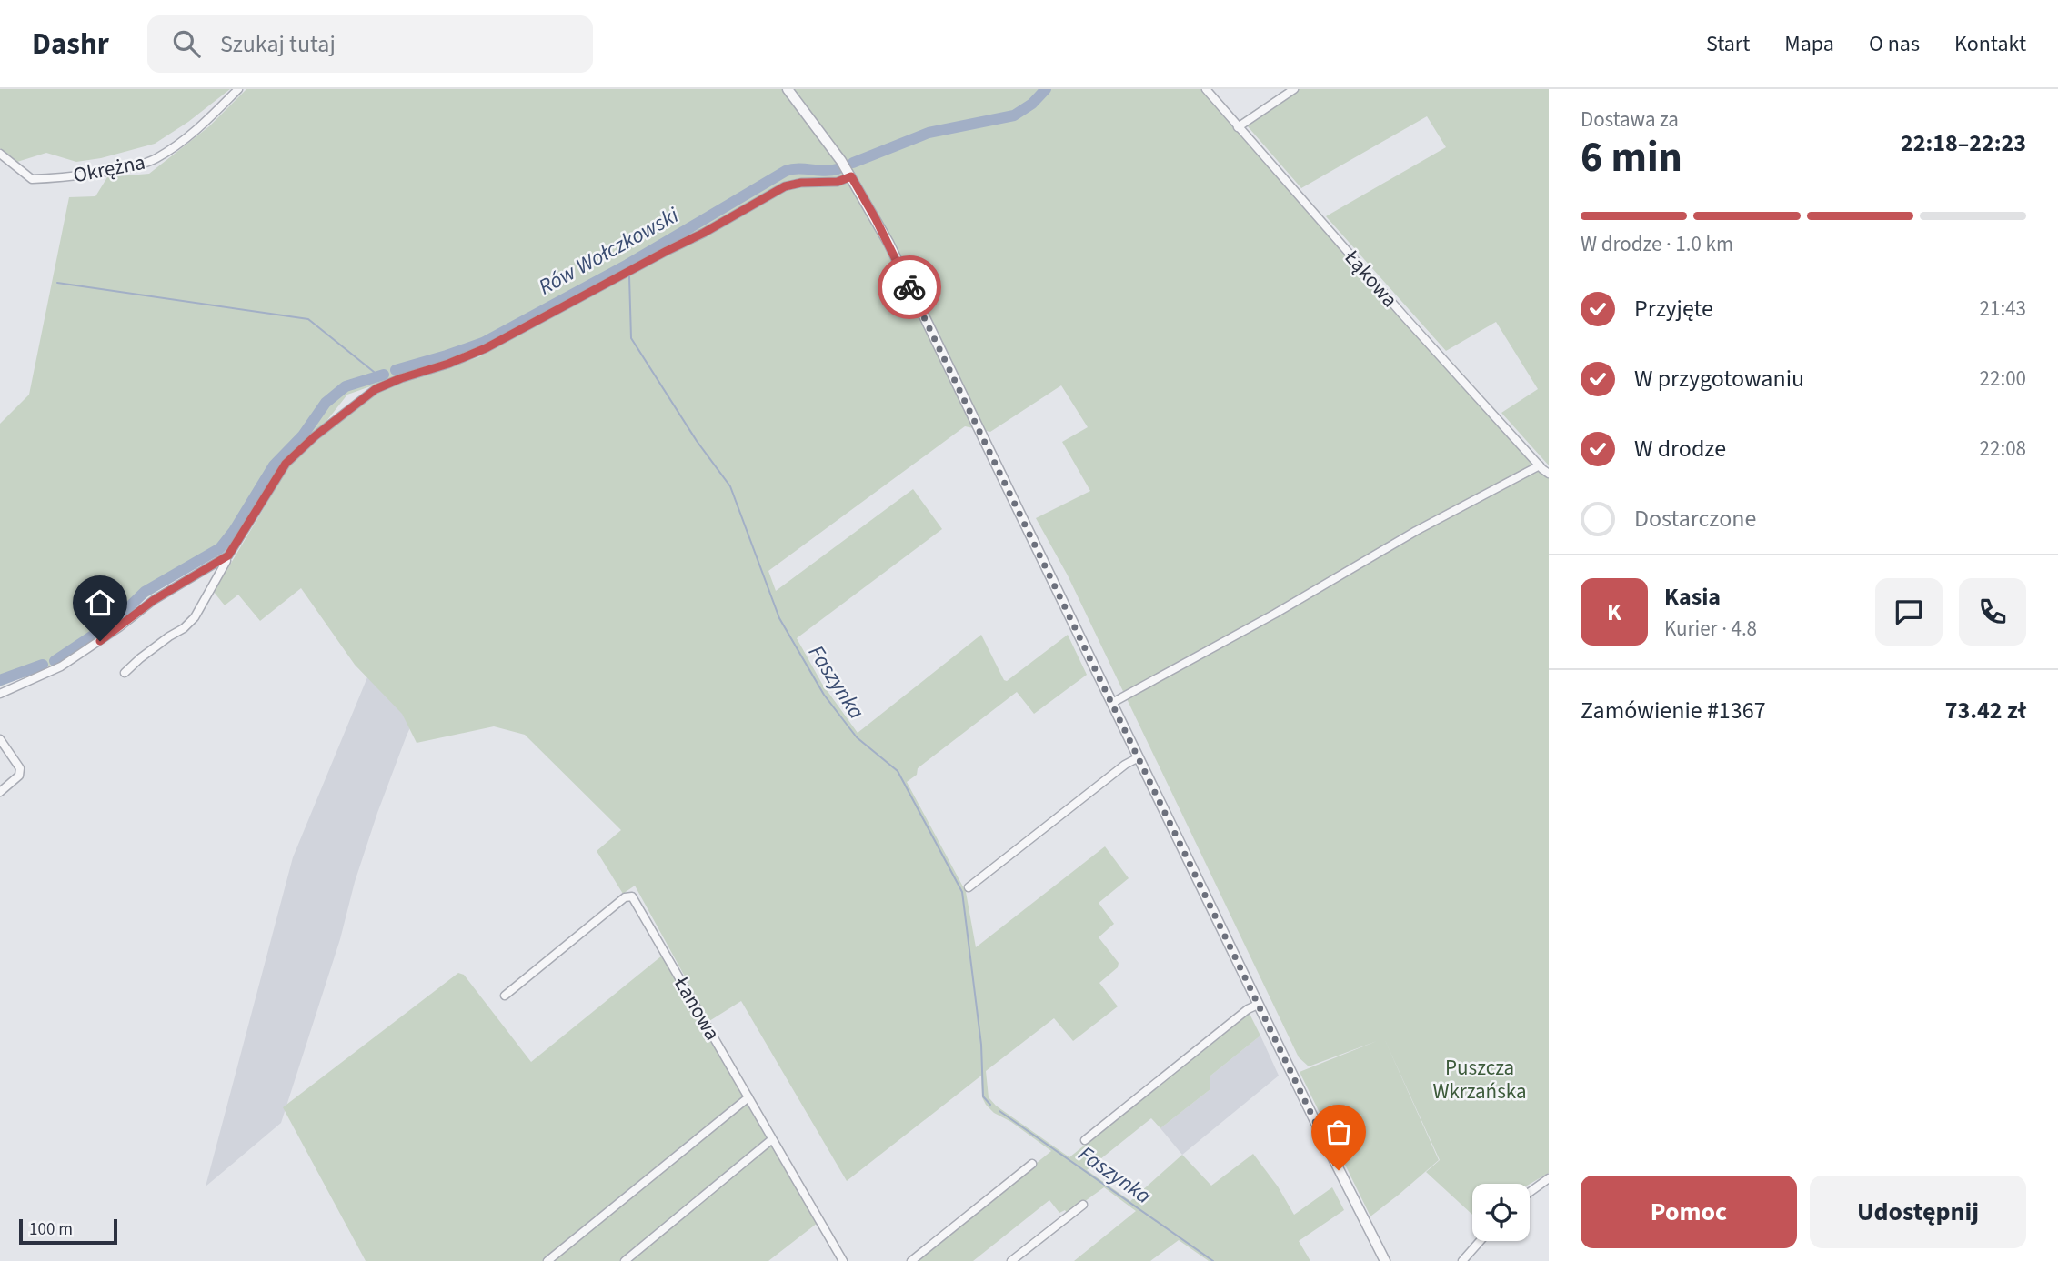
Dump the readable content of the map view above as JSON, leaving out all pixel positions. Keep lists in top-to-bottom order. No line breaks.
{"streets":{"street":["Okrężna","Łąkowa","Łanowa"]},"water":["Rów Wołczkowski","Faszynka"],"parks":["Puszcza Wkrzańska"],"scale_bar":"100 m","page":{"header":"Dashr","search":"Szukaj tutaj","nav":["Start","Mapa","O nas","Kontakt"],"heading":["6 min","Dostawa za","22:18–22:23"],"panel":["Kasia","Kurier · 4.8","Zamówienie #1367","73.42 zł"],"bar":"W drodze · 1.0 km","list":[["Przyjęte","21:43"],["W przygotowaniu","22:00"],["W drodze","22:08"],"Dostarczone"],"round":"K","buttons":["Pomoc","Udostępnij"],"scale":"100 m"}}
